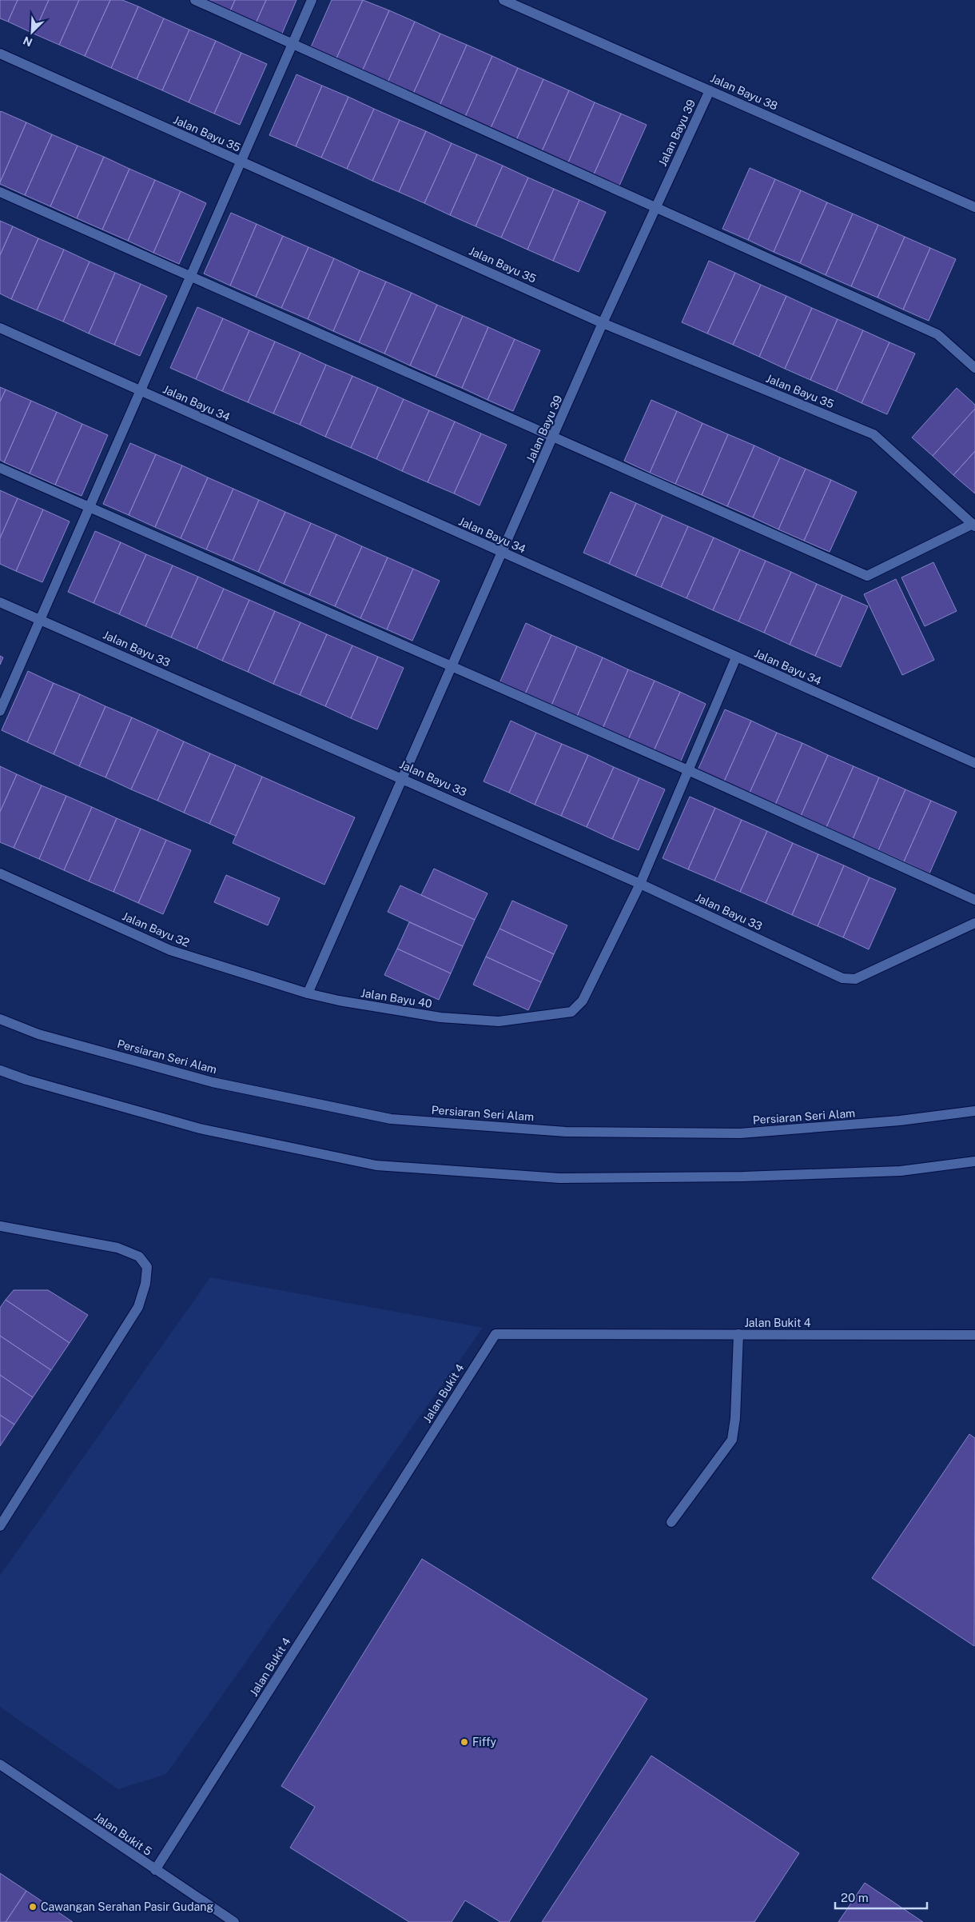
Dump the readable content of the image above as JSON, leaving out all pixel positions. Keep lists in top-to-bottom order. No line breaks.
{"streets":{"street":["Jalan Bayu 38","Jalan Bayu 39","Jalan Bayu 35","Jalan Bayu 34","Jalan Bayu 33","Jalan Bayu 32","Jalan Bayu 40","Persiaran Seri Alam","Jalan Bukit 4","Jalan Bukit 5"]},"crossings":[["Jalan Bayu 38","Jalan Bayu 39"],["Jalan Bayu 39","Jalan Bayu 35"],["Jalan Bayu 39","Jalan Bayu 34"],["Jalan Bayu 39","Jalan Bayu 33"],["Jalan Bayu 34","Jalan Bayu 40"],["Jalan Bayu 33","Jalan Bayu 40"],["Jalan Bayu 32","Jalan Bayu 40"],["Jalan Bukit 4","Jalan Bukit 5"]],"places":["Fiffy","Cawangan Serahan Pasir Gudang"],"scale_bar":"20 m","north":"bottom left"}
